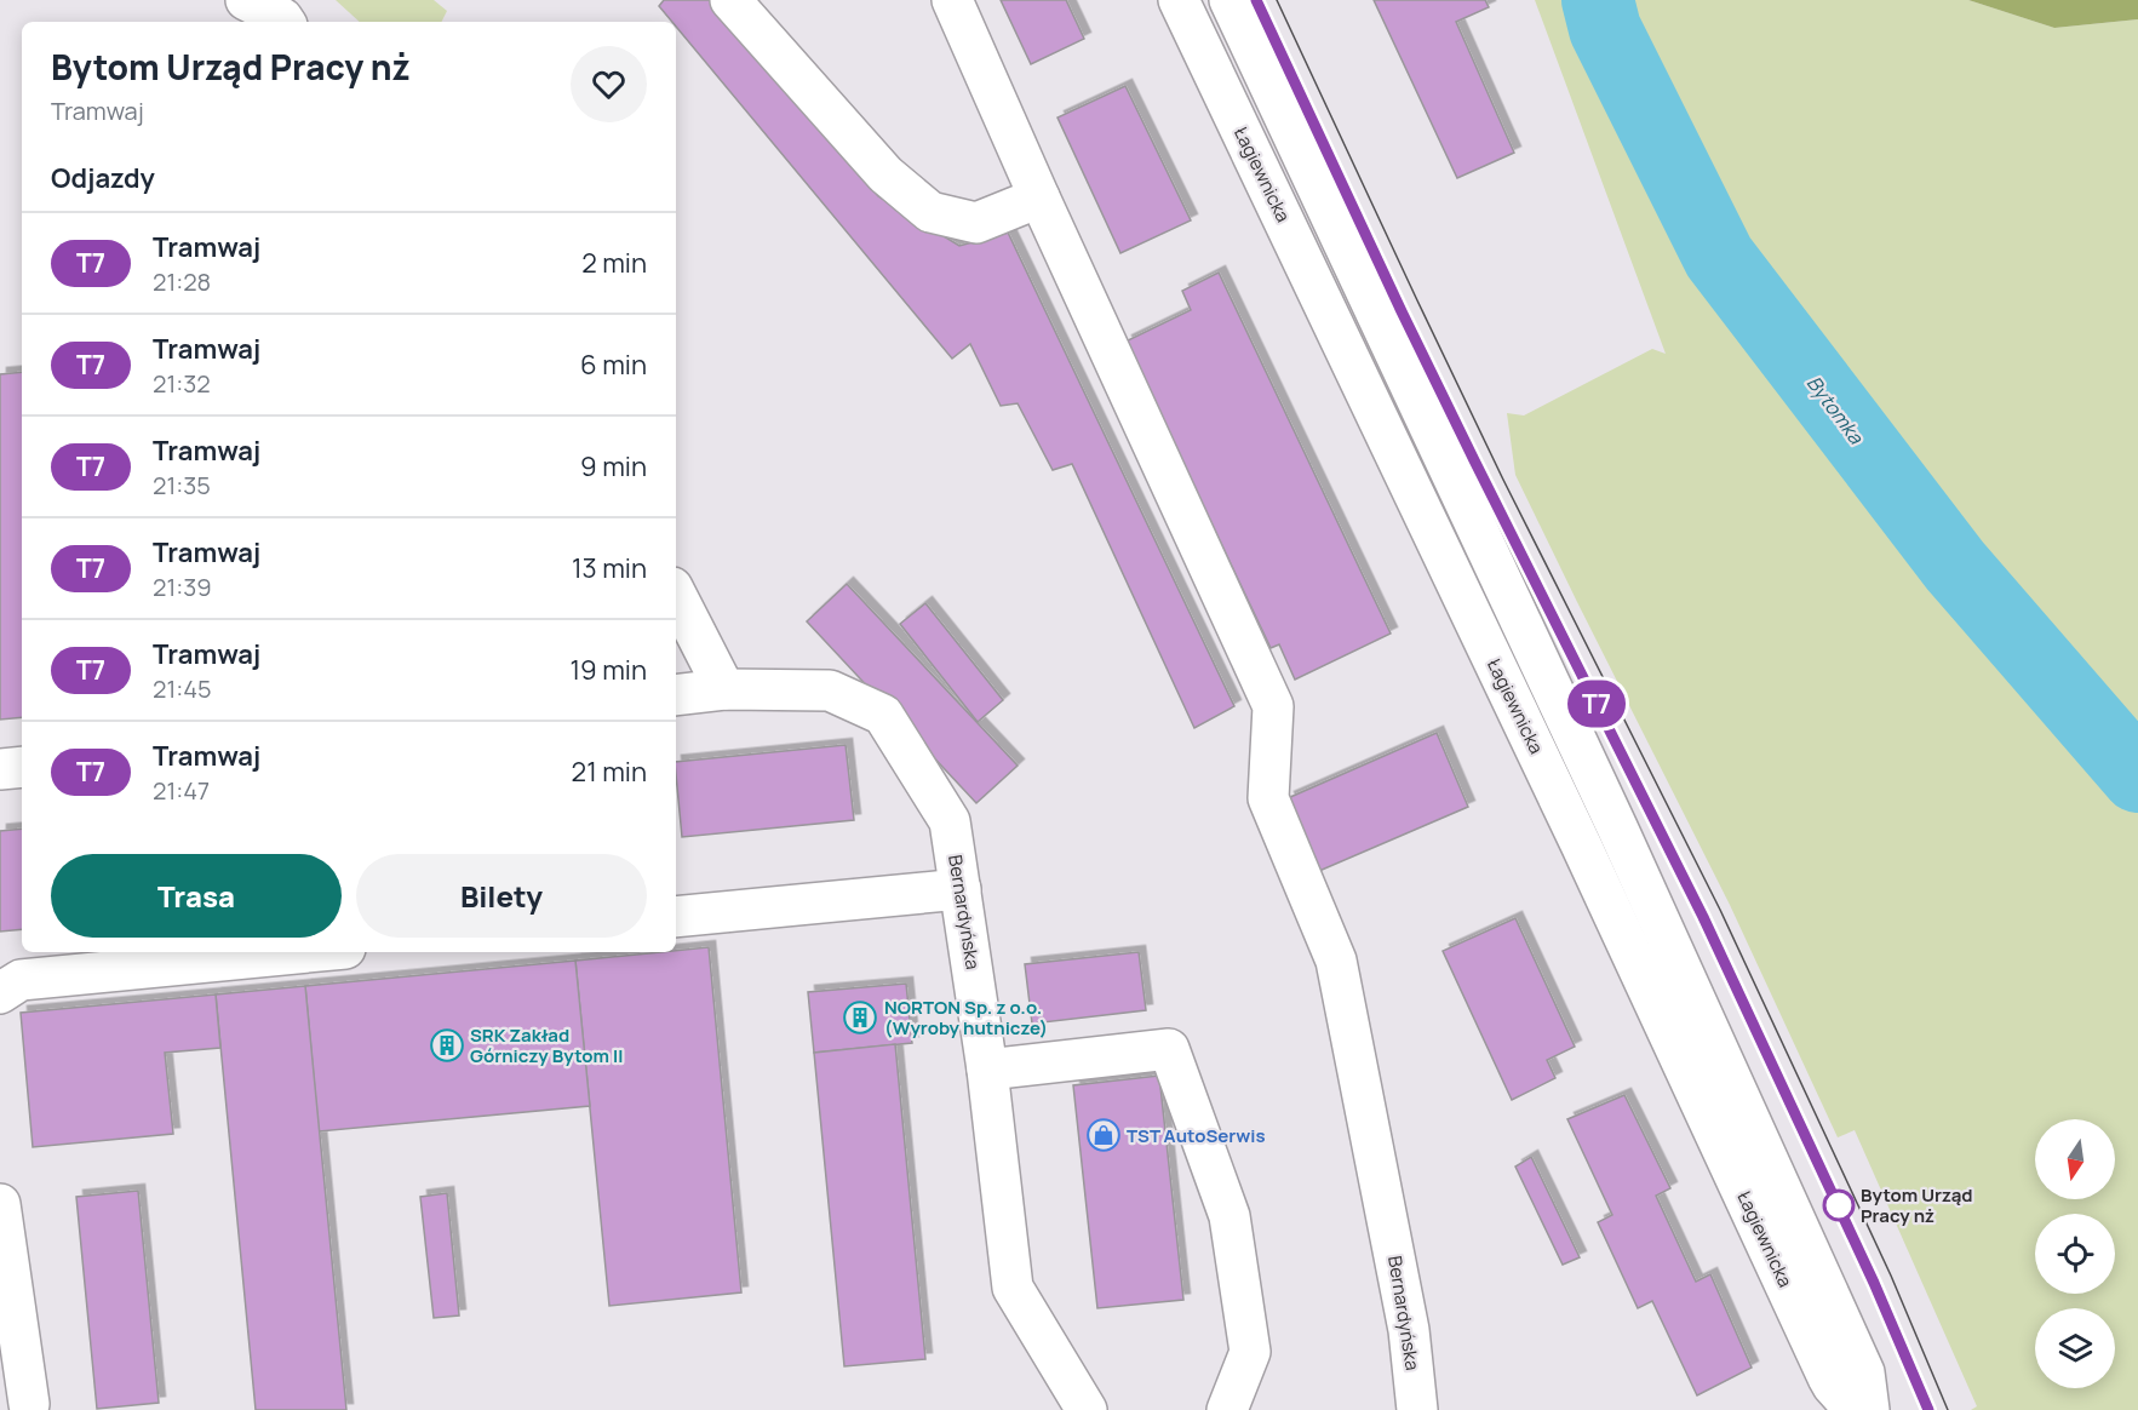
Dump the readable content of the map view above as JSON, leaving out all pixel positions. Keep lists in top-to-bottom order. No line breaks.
{"streets":{"main road":["Łagiewnicka","Bernardyńska"]},"water":["Bytomka"],"places":{"building":["NORTON Sp. z o.o. (Wyroby hutnicze)","SRK Zakład Górniczy Bytom II"],"shop":["TST AutoSerwis"],"other":["Bytom Urząd Pracy nż"]},"lines":["tram line T7"],"north":"bottom","page":{"on_map":"T7","heading":[["Bytom Urząd Pracy nż","Tramwaj"],"Odjazdy"],"list":[{"mark":"T7","name":"Tramwaj","note":"21:28","value":"2 min"},{"mark":"T7","name":"Tramwaj","note":"21:32","value":"6 min"},{"mark":"T7","name":"Tramwaj","note":"21:35","value":"9 min"},{"mark":"T7","name":"Tramwaj","note":"21:39","value":"13 min"},{"mark":"T7","name":"Tramwaj","note":"21:45","value":"19 min"},{"mark":"T7","name":"Tramwaj","note":"21:47","value":"21 min"}],"buttons":["Trasa","Bilety"]}}
